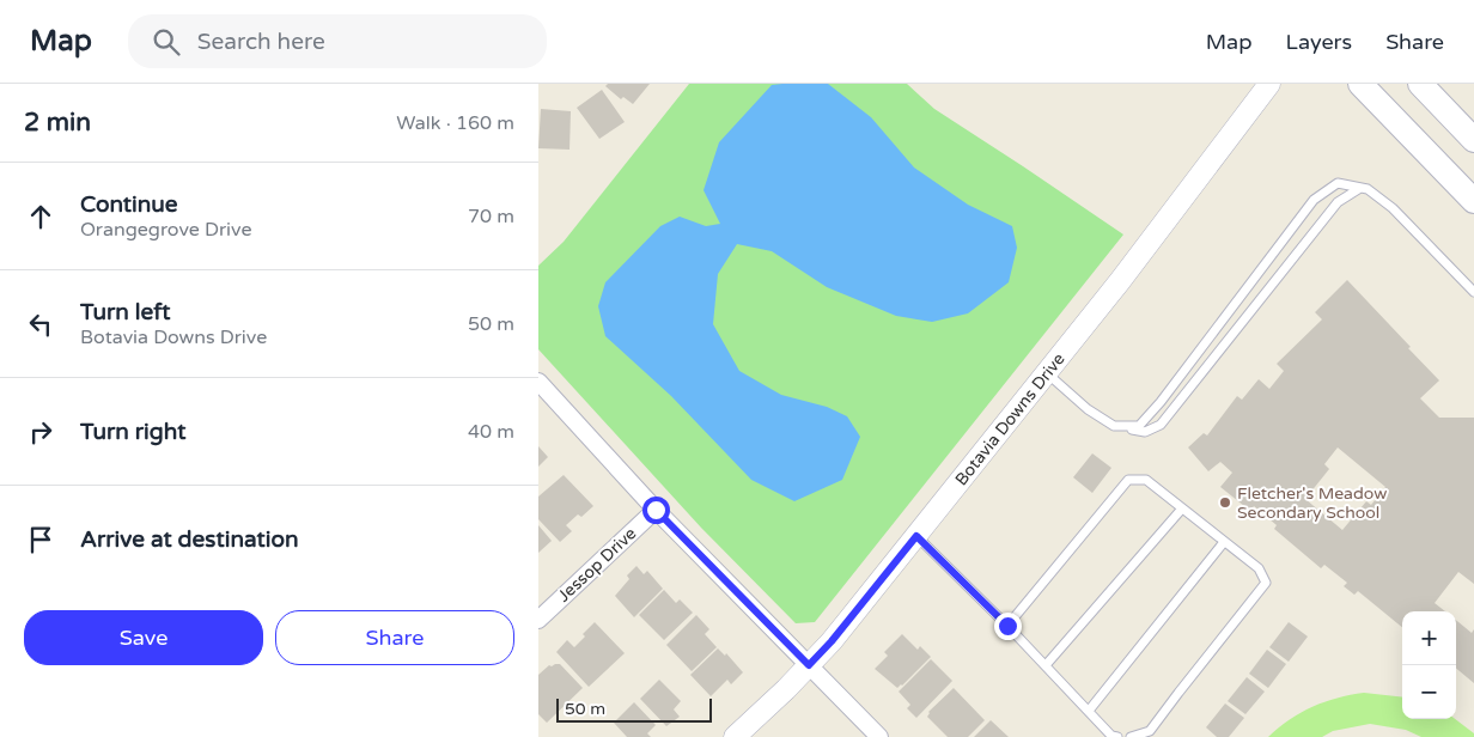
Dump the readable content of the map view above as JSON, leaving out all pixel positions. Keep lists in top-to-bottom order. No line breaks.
{"streets":{"street":["Botavia Downs Drive","Jessop Drive"]},"places":["Fletcher's Meadow Secondary School"],"scale_bar":"50 m","page":{"header":"Map","search":"Search here","nav":["Map","Layers","Share"],"heading":["2 min","Walk · 160 m"],"list":[["Continue","Orangegrove Drive","70 m"],["Turn left","Botavia Downs Drive","50 m"],["Turn right","40 m"],"Arrive at destination"],"buttons":["Save","Share"],"map_buttons":["+","−"],"scale":"50 m"}}
